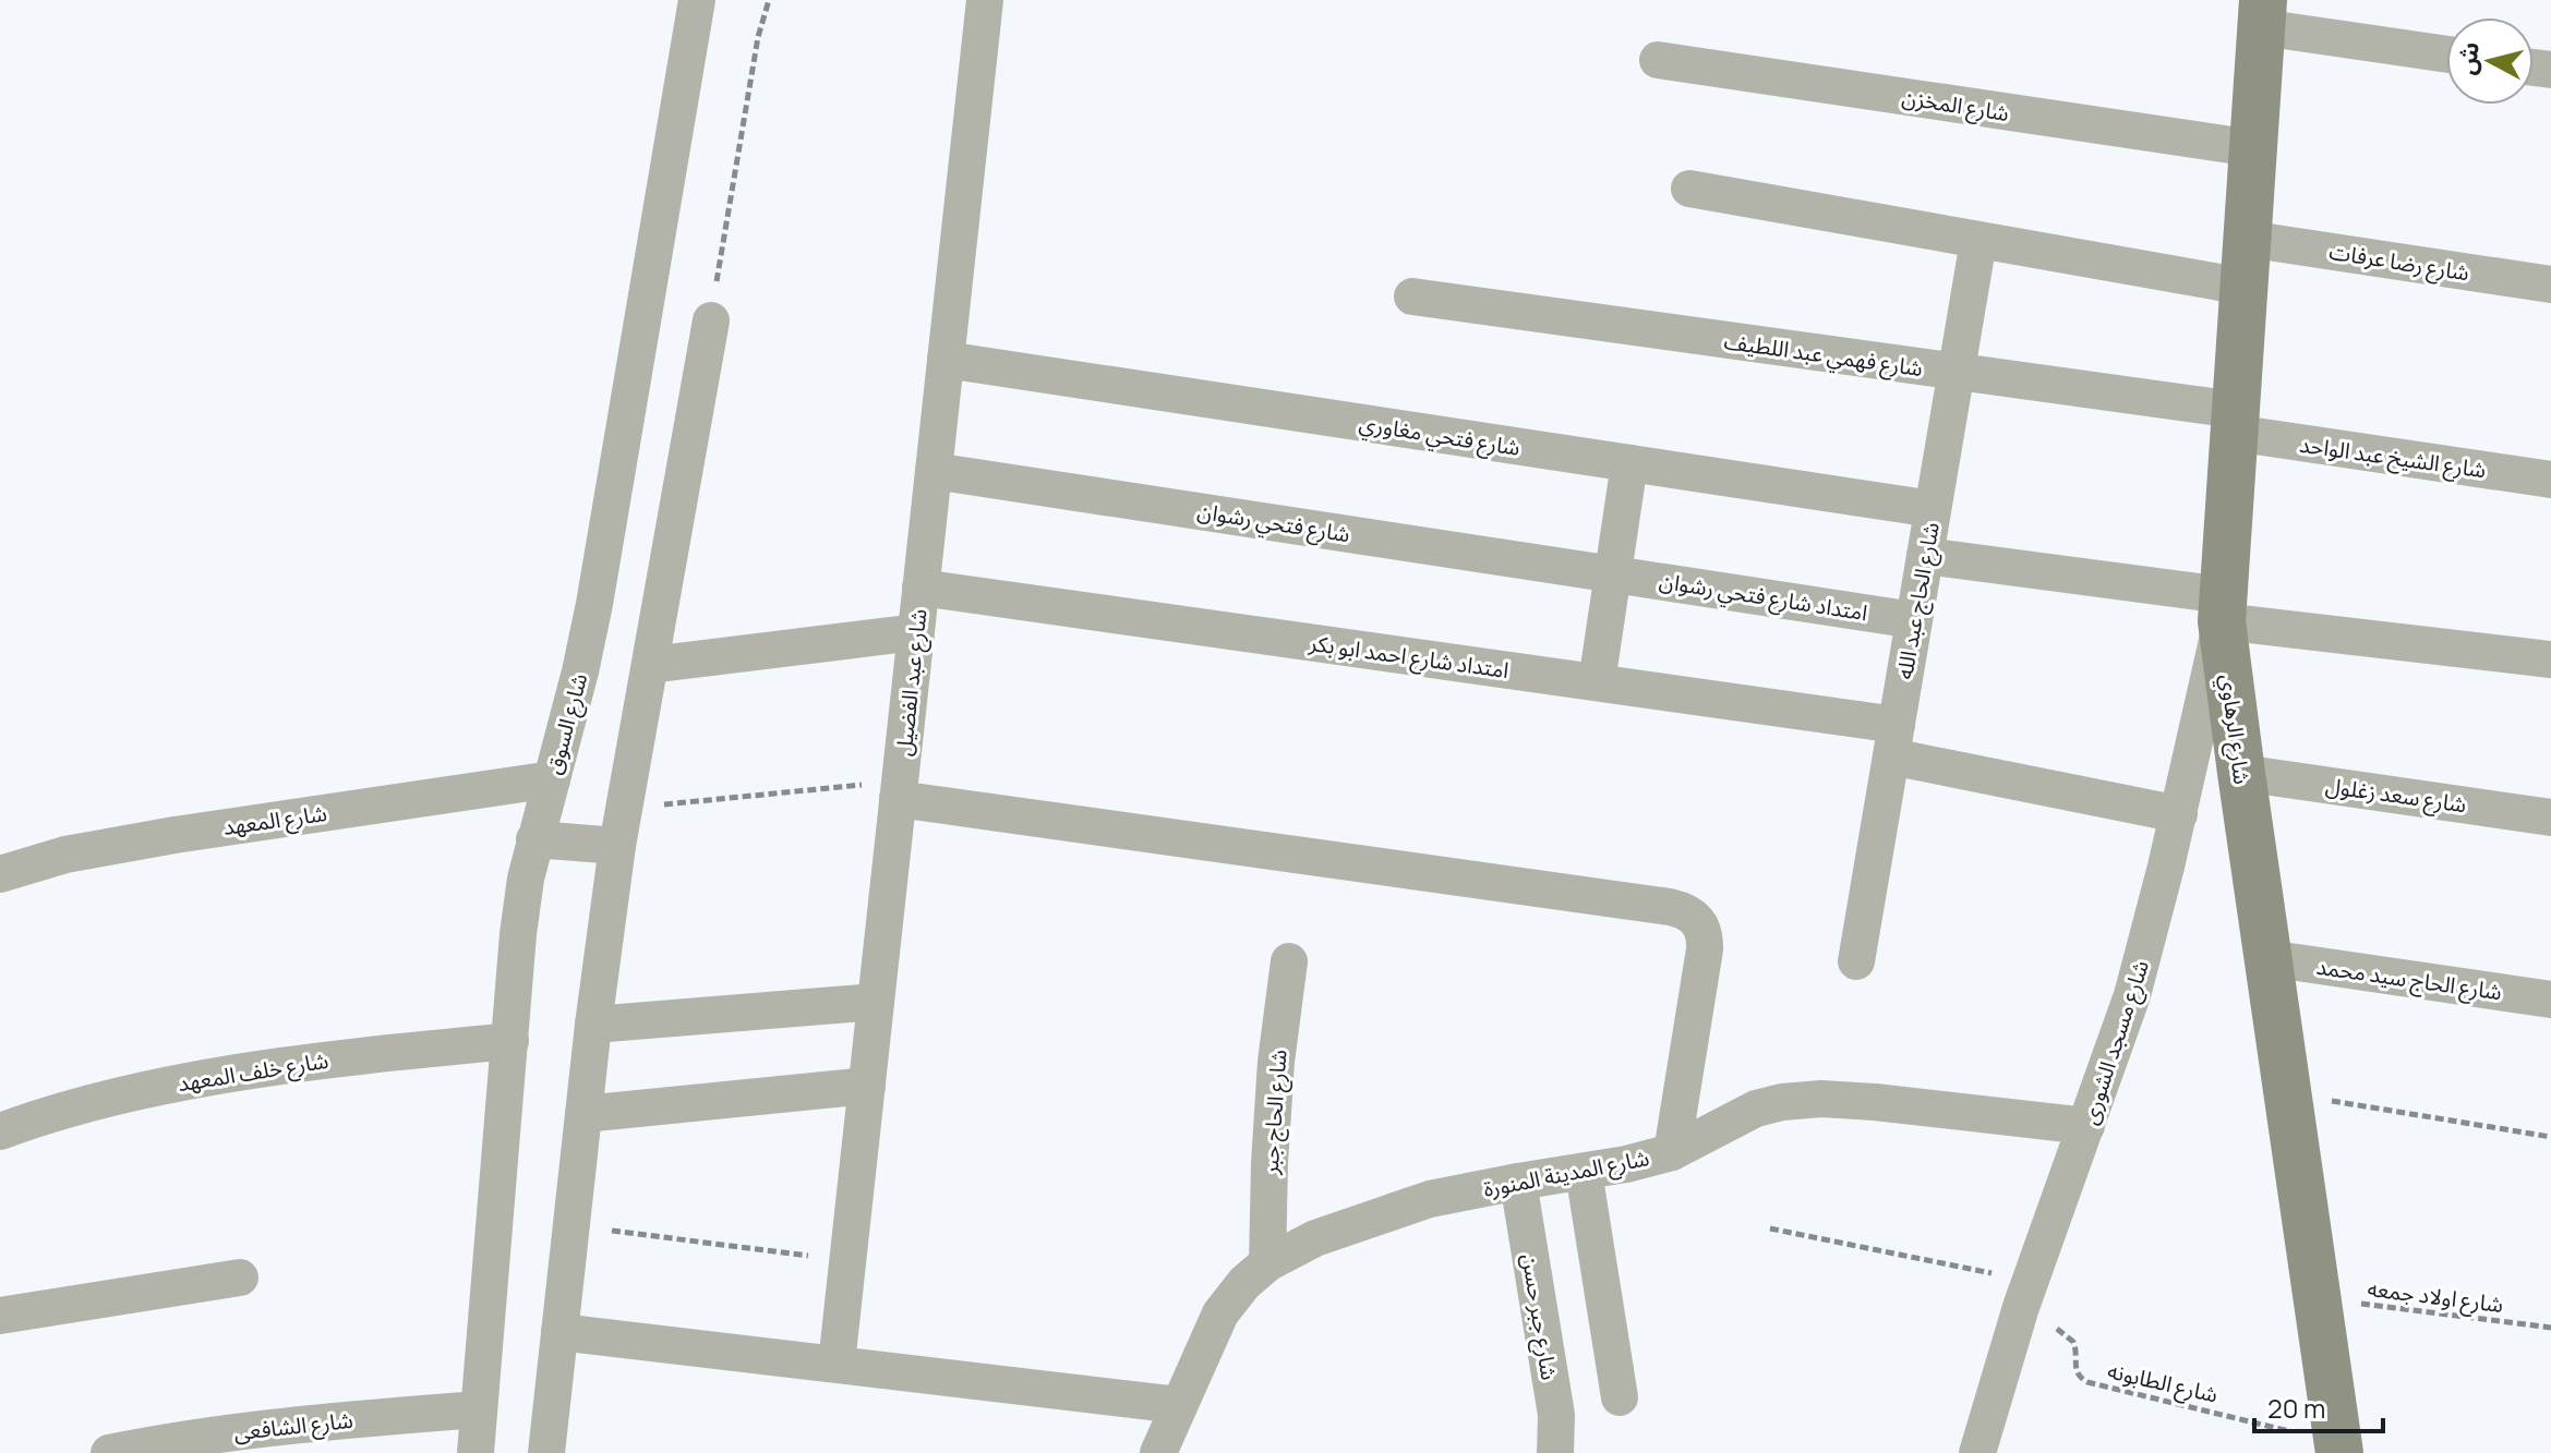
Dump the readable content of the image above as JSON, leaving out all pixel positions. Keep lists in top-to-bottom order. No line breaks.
{"streets":{"street":["شارع المخزن","شارع رضا عرفات","شارع فهمي عبد اللطيف","شارع فتحي مغاوري","شارع الشيخ عبد الواحد","شارع فتحي رشوان","امتداد شارع فتحي رشوان","شارع الحاج عبد الله","امتداد شارع احمد ابو بكر","شارع عبد الفضيل","شارع السوق","شارع الرهاوي","شارع سعد زغلول","شارع المعهد","شارع الحاج سيد محمد","شارع مسجد الشورى","شارع خلف المعهد","شارع الحاج جبر","شارع المدينة المنورة","شارع جبر حسن","شارع الشافعى"],"path":["شارع اولاد جمعه","شارع الطابونه"]},"crossings":[["شارع المخزن","شارع الرهاوي"],["شارع رضا عرفات","شارع الرهاوي"],["شارع فهمي عبد اللطيف","شارع الشيخ عبد الواحد"],["شارع فهمي عبد اللطيف","شارع الحاج عبد الله"],["شارع فهمي عبد اللطيف","شارع الرهاوي"],["شارع فتحي مغاوري","شارع الحاج عبد الله"],["شارع فتحي مغاوري","شارع عبد الفضيل"],["شارع الشيخ عبد الواحد","شارع الرهاوي"],["شارع فتحي رشوان","امتداد شارع فتحي رشوان"],["شارع فتحي رشوان","شارع عبد الفضيل"],["امتداد شارع فتحي رشوان","شارع الحاج عبد الله"],["شارع الحاج عبد الله","امتداد شارع احمد ابو بكر"],["امتداد شارع احمد ابو بكر","شارع عبد الفضيل"],["امتداد شارع احمد ابو بكر","شارع مسجد الشورى"],["شارع السوق","شارع المعهد"],["شارع السوق","شارع خلف المعهد"],["شارع السوق","شارع الشافعى"],["شارع الرهاوي","شارع سعد زغلول"],["شارع الرهاوي","شارع الحاج سيد محمد"],["شارع الرهاوي","شارع مسجد الشورى"],["شارع الرهاوي","شارع اولاد جمعه"],["شارع الرهاوي","شارع الطابونه"],["شارع مسجد الشورى","شارع المدينة المنورة"],["شارع مسجد الشورى","شارع الطابونه"],["شارع الحاج جبر","شارع المدينة المنورة"],["شارع المدينة المنورة","شارع جبر حسن"]],"scale_bar":"20 m","north":"left"}
